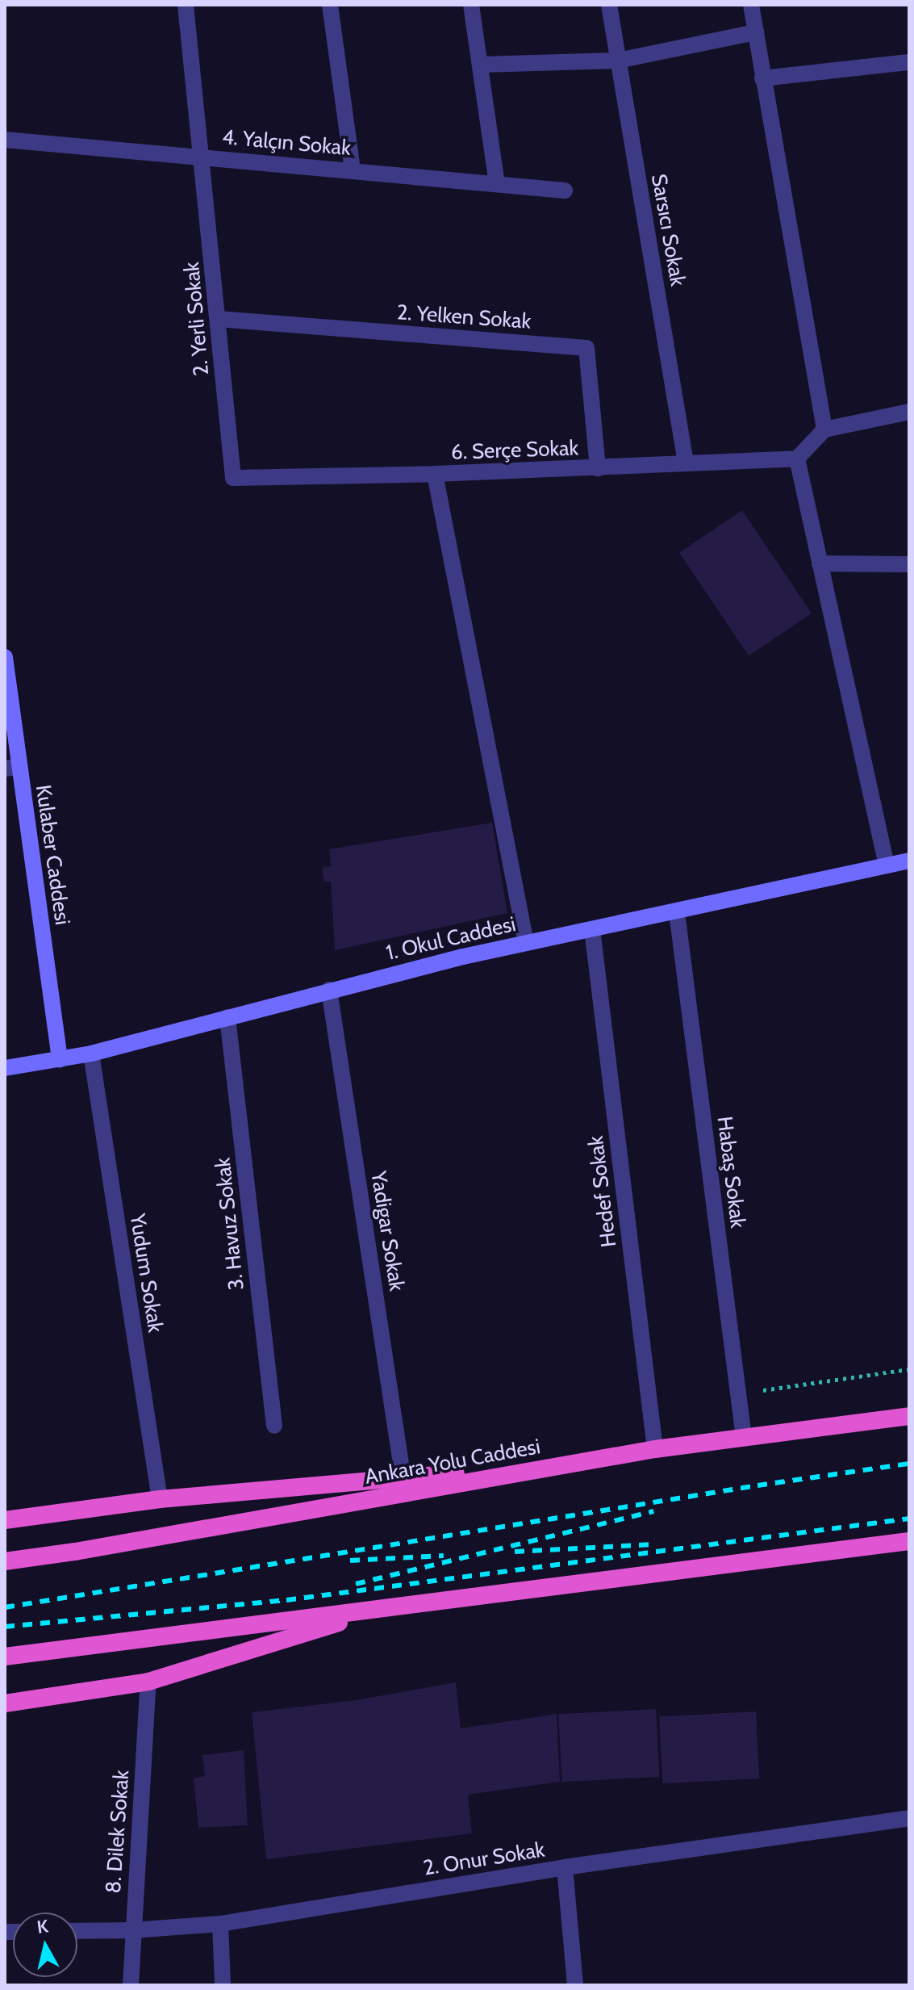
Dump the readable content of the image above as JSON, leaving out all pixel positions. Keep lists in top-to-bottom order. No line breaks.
{"streets":{"highway":["Ankara Yolu Caddesi"],"main road":["Kulaber Caddesi","1. Okul Caddesi"],"street":["4. Yalçın Sokak","Sarsıcı Sokak","2. Yelken Sokak","2. Yerli Sokak","6. Serçe Sokak","Habaş Sokak","Hedef Sokak","3. Havuz Sokak","Yadigar Sokak","Yudum Sokak","8. Dilek Sokak","2. Onur Sokak"]},"crossings":[["4. Yalçın Sokak","2. Yerli Sokak"],["Sarsıcı Sokak","6. Serçe Sokak"],["2. Yelken Sokak","2. Yerli Sokak"],["2. Yelken Sokak","6. Serçe Sokak"],["2. Yerli Sokak","6. Serçe Sokak"],["Kulaber Caddesi","1. Okul Caddesi"],["1. Okul Caddesi","Habaş Sokak"],["1. Okul Caddesi","Hedef Sokak"],["1. Okul Caddesi","3. Havuz Sokak"],["1. Okul Caddesi","Yadigar Sokak"],["1. Okul Caddesi","Yudum Sokak"],["Habaş Sokak","Ankara Yolu Caddesi"],["Hedef Sokak","Ankara Yolu Caddesi"],["8. Dilek Sokak","2. Onur Sokak"]],"north":"top"}
